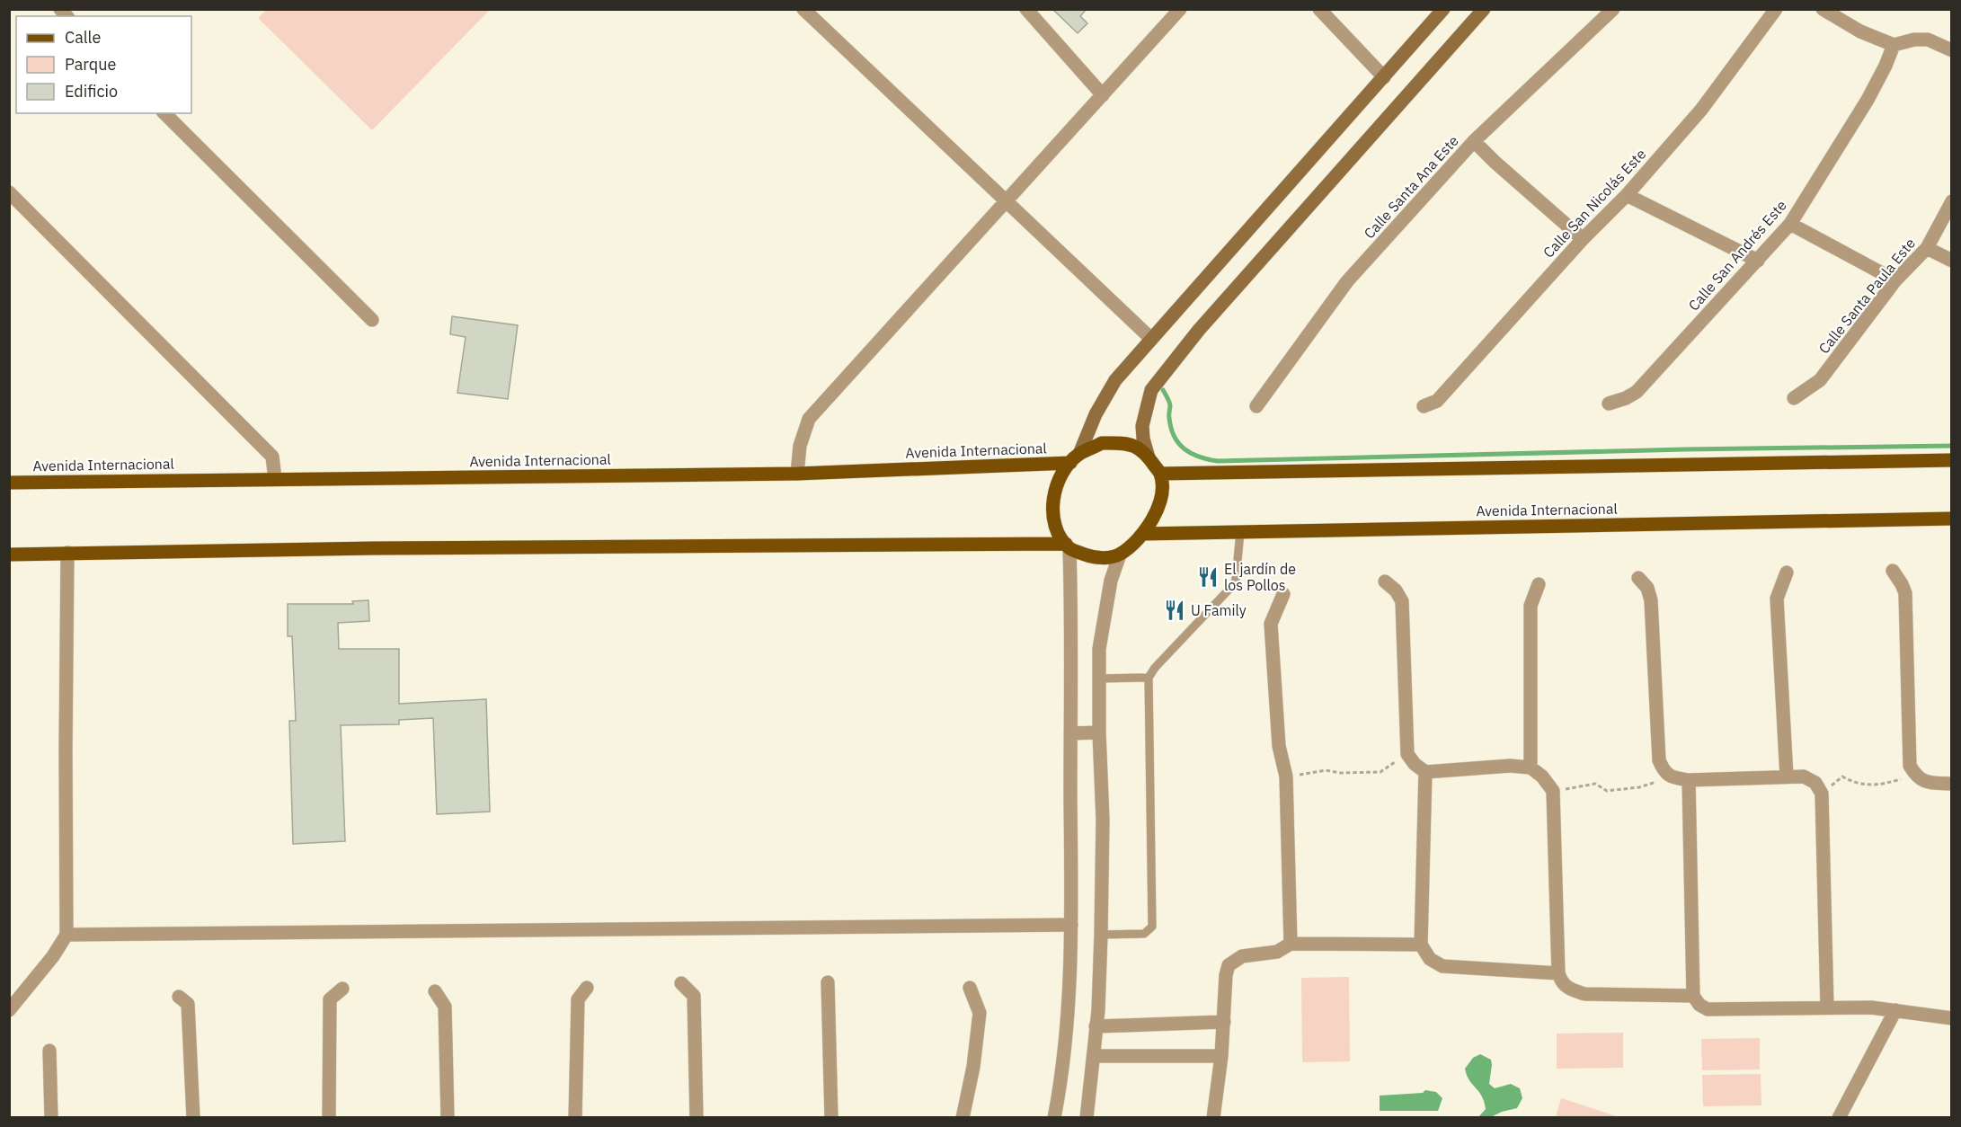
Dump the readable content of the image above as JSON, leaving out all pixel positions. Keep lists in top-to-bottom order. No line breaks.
{"streets":{"main road":["Avenida Internacional"],"street":["Calle Santa Ana Este","Calle San Nicolás Este","Calle San Andrés Este","Calle Santa Paula Este"]},"places":{"restaurant":["El jardín de los Pollos","U Family"]},"legend":["Calle","Parque","Edificio"]}
